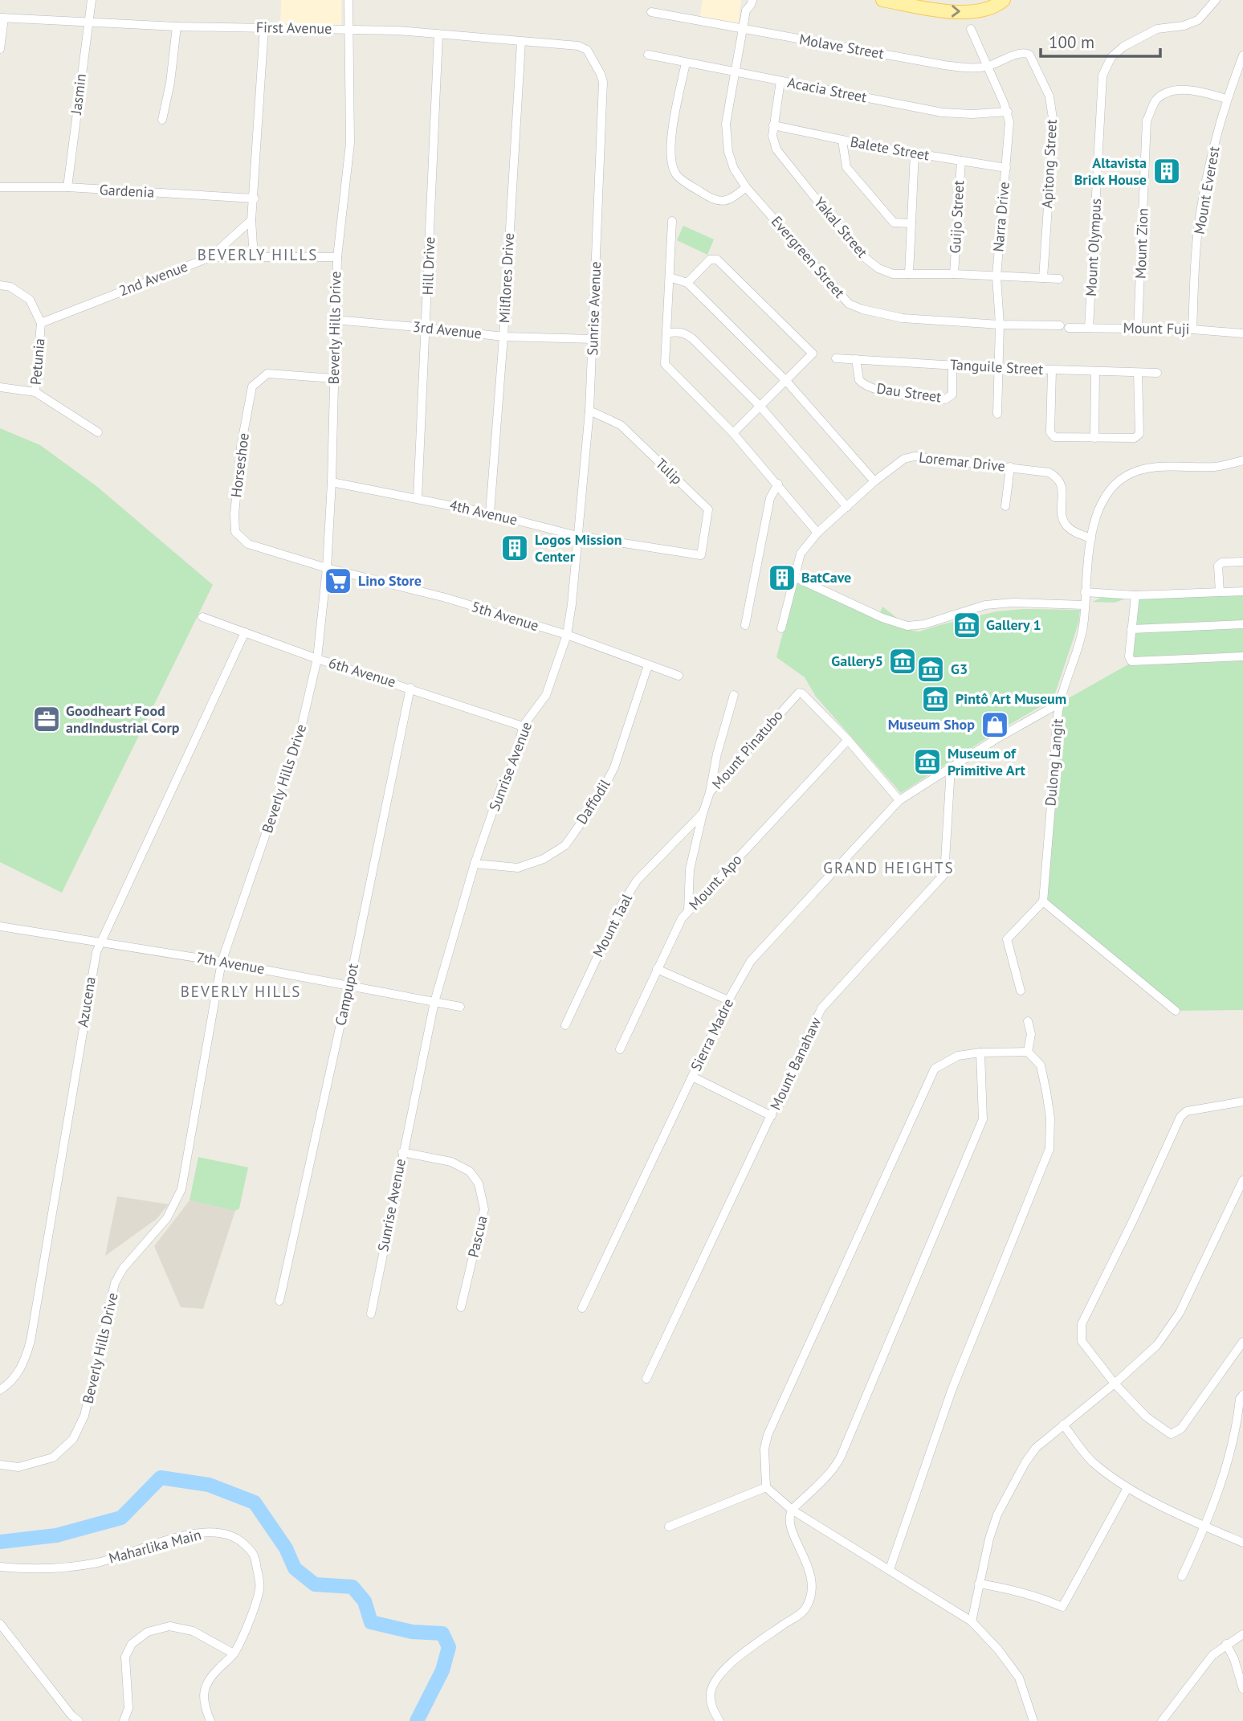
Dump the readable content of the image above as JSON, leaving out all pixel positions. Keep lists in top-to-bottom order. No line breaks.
{"streets":{"street":["First Avenue","Molave Street","Acacia Street","Jasmin","Balete Street","Apitong Street","Mount Everest","Gardenia","Guijo Street","Narra Drive","Yakal Street","Mount Zion","Mount Olympus","Evergreen Street","Hill Drive","Milflores Drive","2nd Avenue","Sunrise Avenue","Beverly Hills Drive","Mount Fuji","3rd Avenue","Petunia","Tanguile Street","Dau Street","Loremar Drive","Horseshoe","Tulip","4th Avenue","5th Avenue","6th Avenue","Mount Pinatubo","Dulong Langit","Daffodil","Mount. Apo","Mount Taal","7th Avenue","Campupot","Azucena","Sierra Madre","Mount Banahaw","Pascua","Maharlika Main"]},"crossings":[["First Avenue","Jasmin"],["First Avenue","Hill Drive"],["First Avenue","Milflores Drive"],["First Avenue","Sunrise Avenue"],["First Avenue","Beverly Hills Drive"],["Molave Street","Apitong Street"],["Molave Street","Narra Drive"],["Molave Street","Evergreen Street"],["Acacia Street","Narra Drive"],["Acacia Street","Yakal Street"],["Acacia Street","Evergreen Street"],["Jasmin","Gardenia"],["Balete Street","Guijo Street"],["Balete Street","Narra Drive"],["Balete Street","Yakal Street"],["Apitong Street","Yakal Street"],["Mount Everest","Mount Zion"],["Mount Everest","Mount Fuji"],["Guijo Street","Yakal Street"],["Narra Drive","Yakal Street"],["Narra Drive","Evergreen Street"],["Narra Drive","Tanguile Street"],["Mount Zion","Mount Fuji"],["Mount Olympus","Mount Fuji"],["Hill Drive","3rd Avenue"],["Hill Drive","4th Avenue"],["Milflores Drive","3rd Avenue"],["Milflores Drive","4th Avenue"],["2nd Avenue","Beverly Hills Drive"],["2nd Avenue","Petunia"],["Sunrise Avenue","3rd Avenue"],["Sunrise Avenue","Tulip"],["Sunrise Avenue","4th Avenue"],["Sunrise Avenue","5th Avenue"],["Sunrise Avenue","6th Avenue"],["Sunrise Avenue","Daffodil"],["Sunrise Avenue","7th Avenue"],["Sunrise Avenue","Pascua"],["Beverly Hills Drive","3rd Avenue"],["Beverly Hills Drive","Horseshoe"],["Beverly Hills Drive","4th Avenue"],["Beverly Hills Drive","5th Avenue"],["Beverly Hills Drive","6th Avenue"],["Beverly Hills Drive","7th Avenue"],["Tanguile Street","Dau Street"],["Loremar Drive","Dulong Langit"],["Horseshoe","5th Avenue"],["Tulip","4th Avenue"],["5th Avenue","Daffodil"],["6th Avenue","Campupot"],["6th Avenue","Azucena"],["Mount Pinatubo","Mount. Apo"],["Mount Pinatubo","Mount Taal"],["Dulong Langit","Sierra Madre"],["7th Avenue","Campupot"],["7th Avenue","Azucena"],["Sierra Madre","Mount Banahaw"]],"districts":["BEVERLY HILLS","GRAND HEIGHTS","BEVERLY HILLS"],"places":{"building":["Altavista Brick House","Logos Mission Center","BatCave"],"supermarket":["Lino Store"],"museum":["Gallery 1","Gallery5","G3","Pintô Art Museum","Museum of Primitive Art"],"office":["Goodheart Food andIndustrial Corp"],"shop":["Museum Shop"]},"scale_bar":"100 m"}
